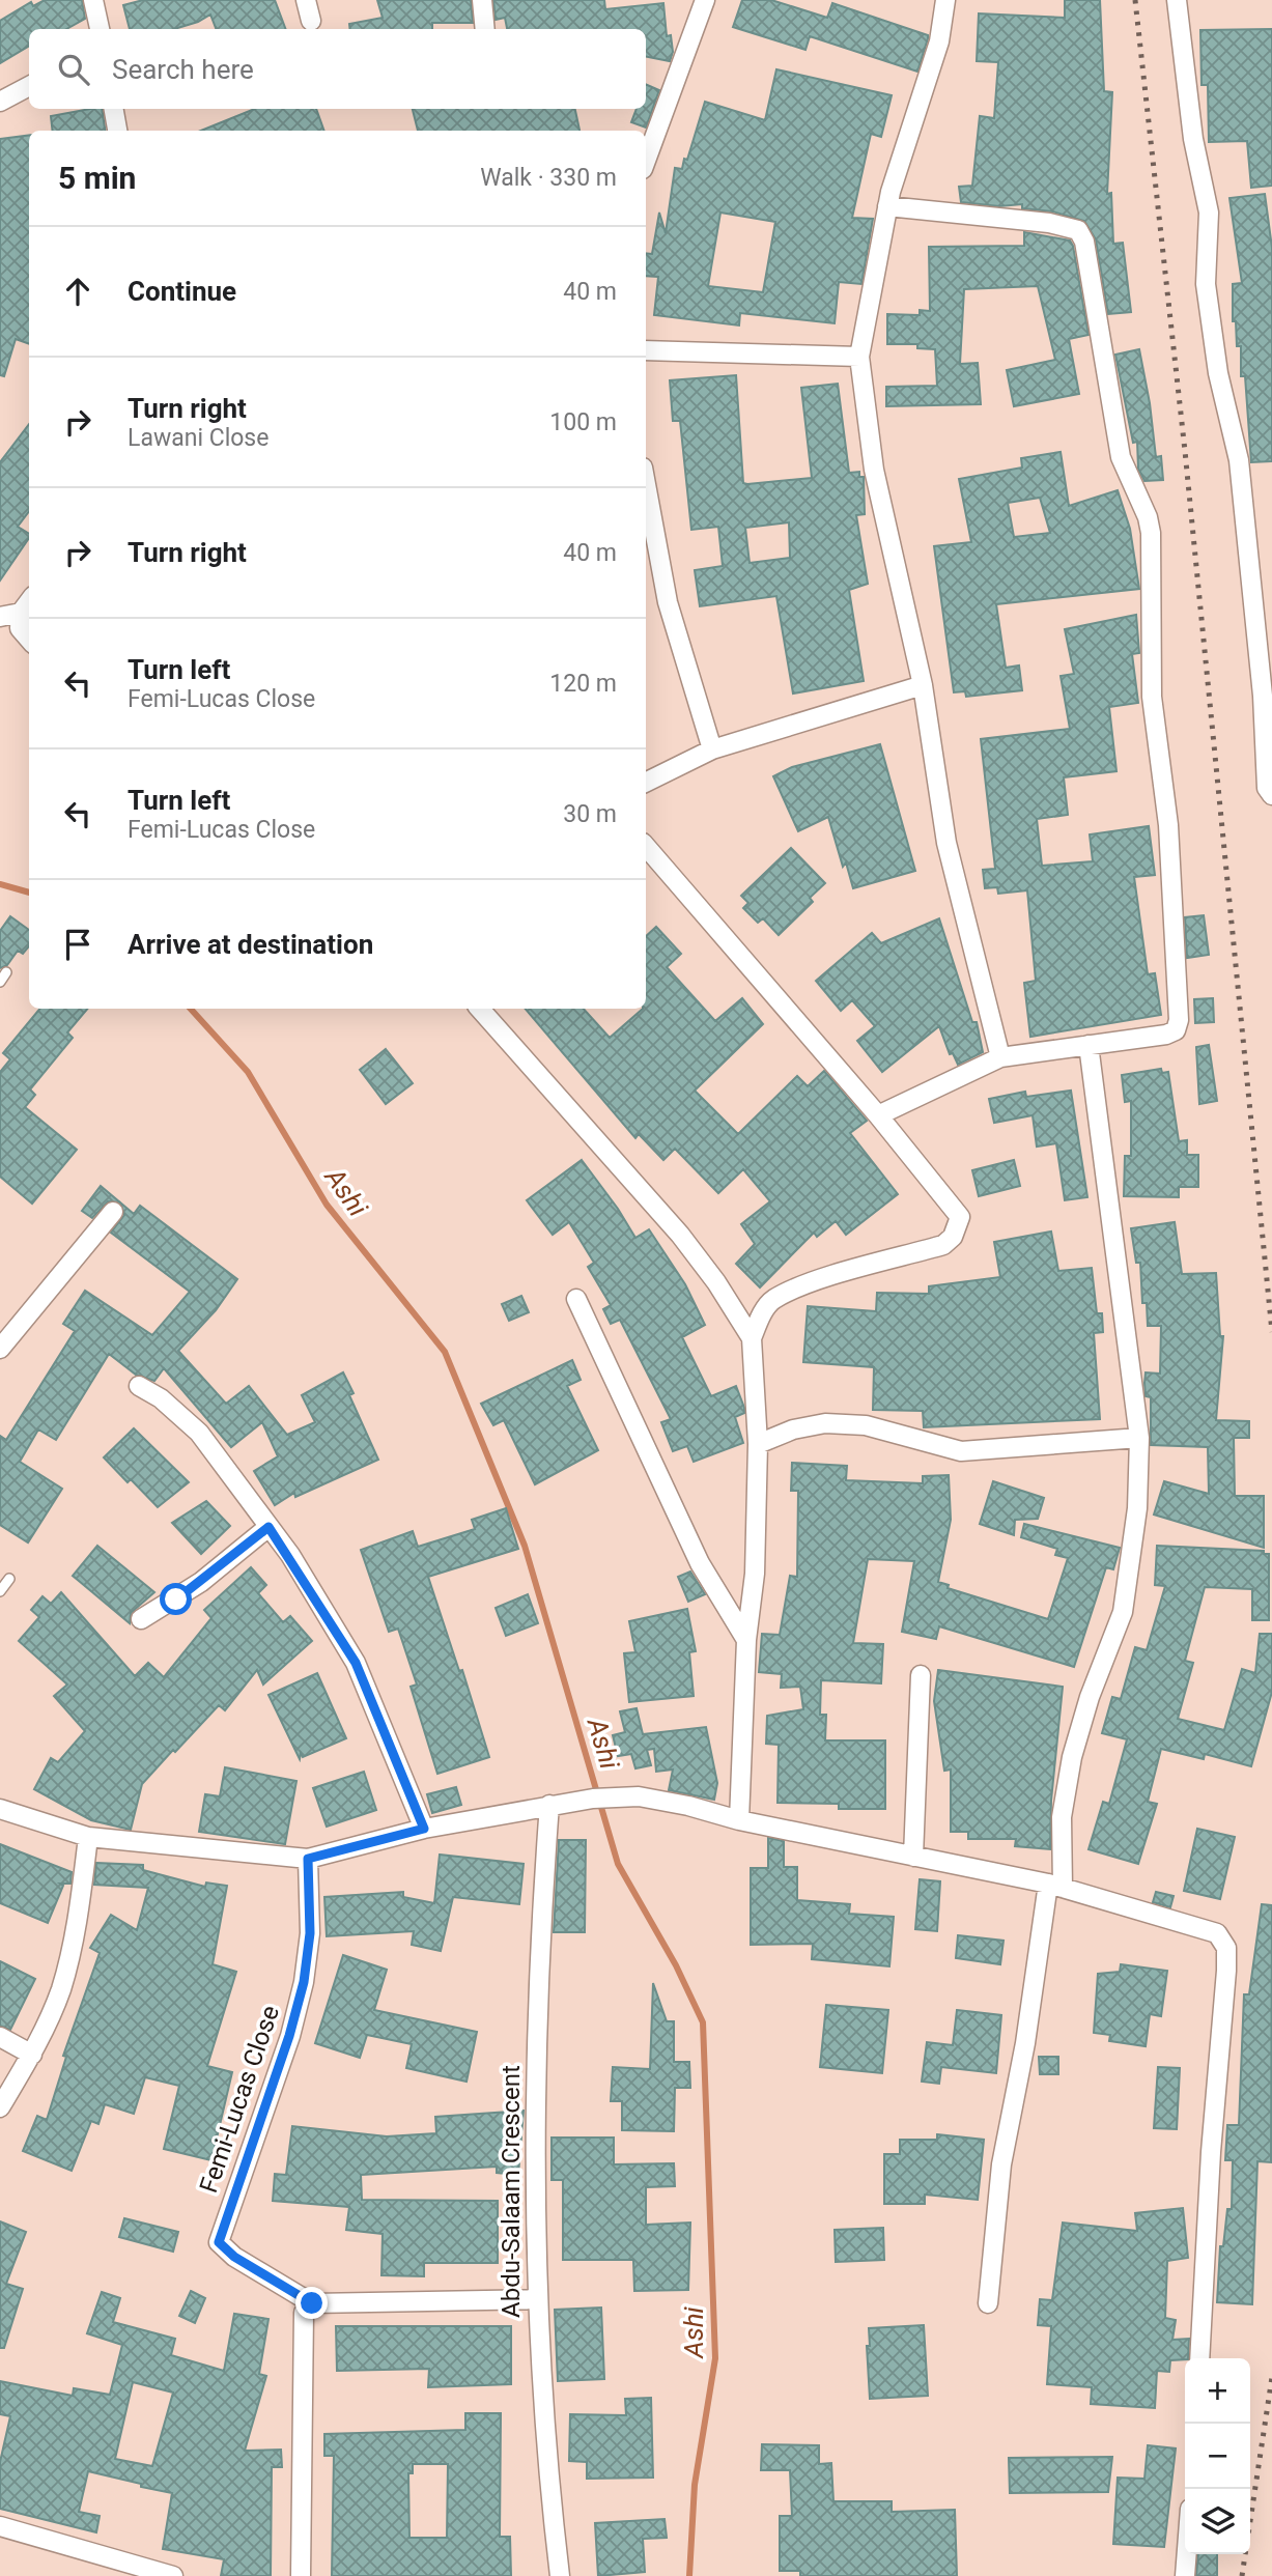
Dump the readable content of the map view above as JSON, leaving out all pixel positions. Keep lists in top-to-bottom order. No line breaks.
{"streets":{"street":["Femi-Lucas Close","Abdu-Salaam Crescent"]},"water":["Ashi"],"page":{"search":"Search here","heading":["5 min","Walk · 330 m"],"list":[["Continue","40 m"],["Turn right","Lawani Close","100 m"],["Turn right","40 m"],["Turn left","Femi-Lucas Close","120 m"],["Turn left","Femi-Lucas Close","30 m"],"Arrive at destination"],"map_buttons":["+","−"]}}
